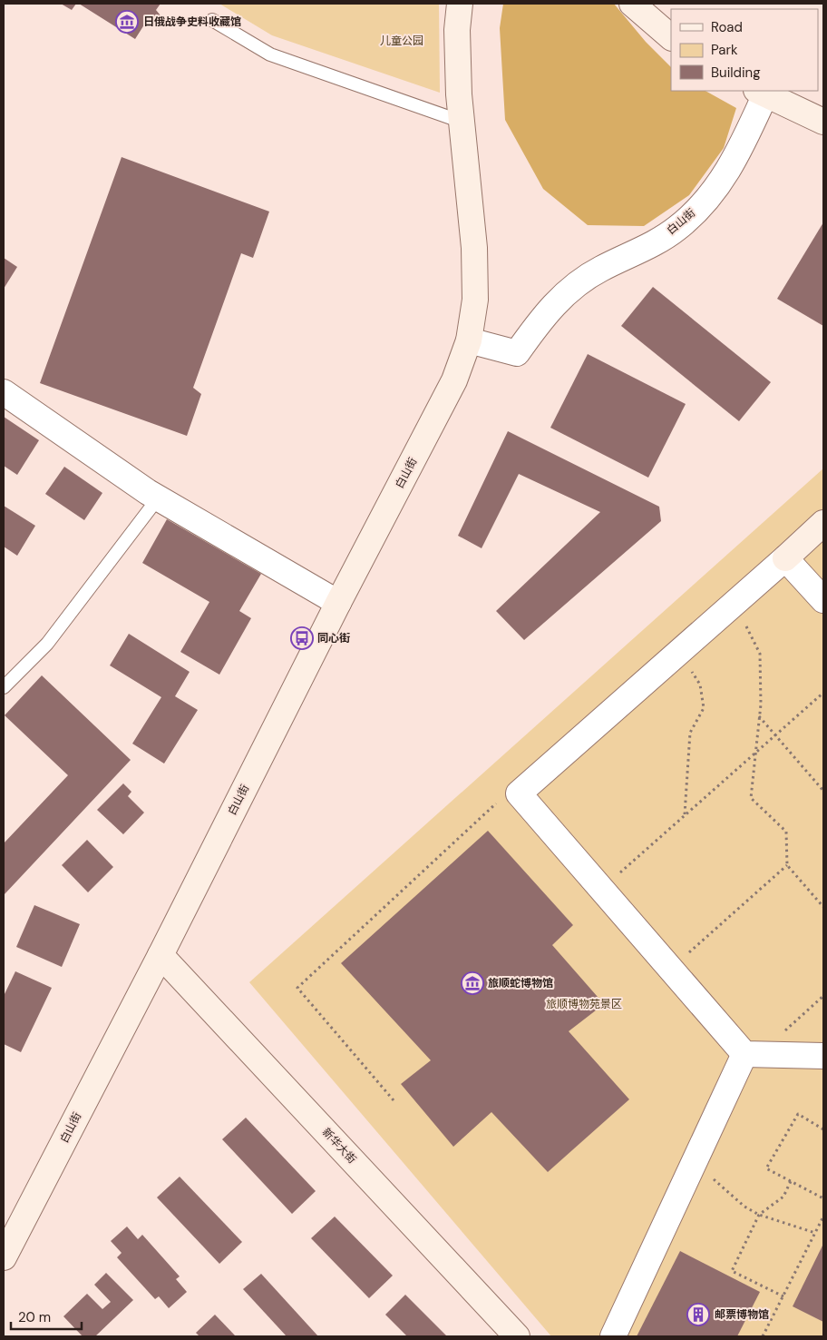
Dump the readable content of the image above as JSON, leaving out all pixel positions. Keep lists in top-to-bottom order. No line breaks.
{"streets":{"street":["白山街","新华大街"]},"crossings":[["白山街","新华大街"]],"parks":["儿童公园","旅顺博物苑景区"],"places":{"museum":["日俄战争史料收藏馆","旅顺蛇博物馆"],"bus stop":["同心街"],"building":["邮票博物馆"]},"legend":["Road","Park","Building"],"scale_bar":"20 m"}
